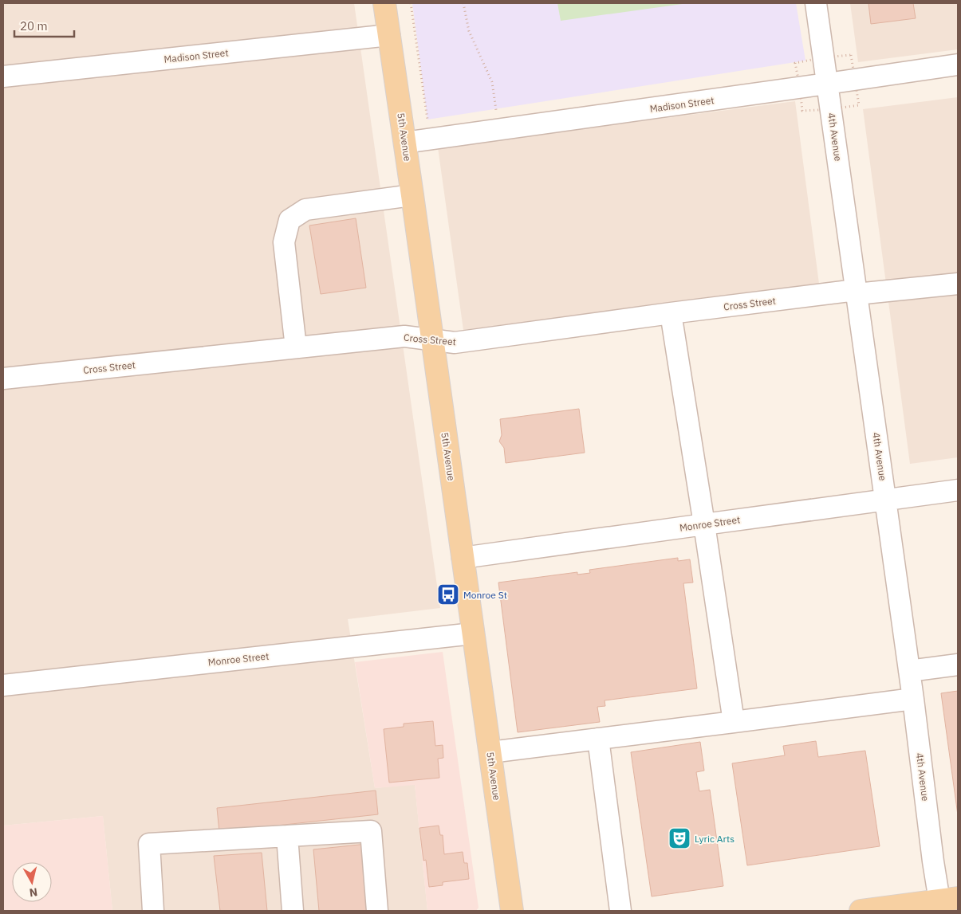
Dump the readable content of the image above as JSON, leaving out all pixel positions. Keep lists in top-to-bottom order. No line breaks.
{"streets":{"main road":["5th Avenue"],"street":["Madison Street","4th Avenue","Cross Street","Monroe Street"]},"crossings":[["Madison Street","5th Avenue"],["Madison Street","4th Avenue"],["5th Avenue","Cross Street"],["5th Avenue","Monroe Street"],["4th Avenue","Cross Street"],["4th Avenue","Monroe Street"]],"places":{"bus stop":["Monroe St"],"theatre":["Lyric Arts"]},"scale_bar":"20 m","north":"bottom"}
